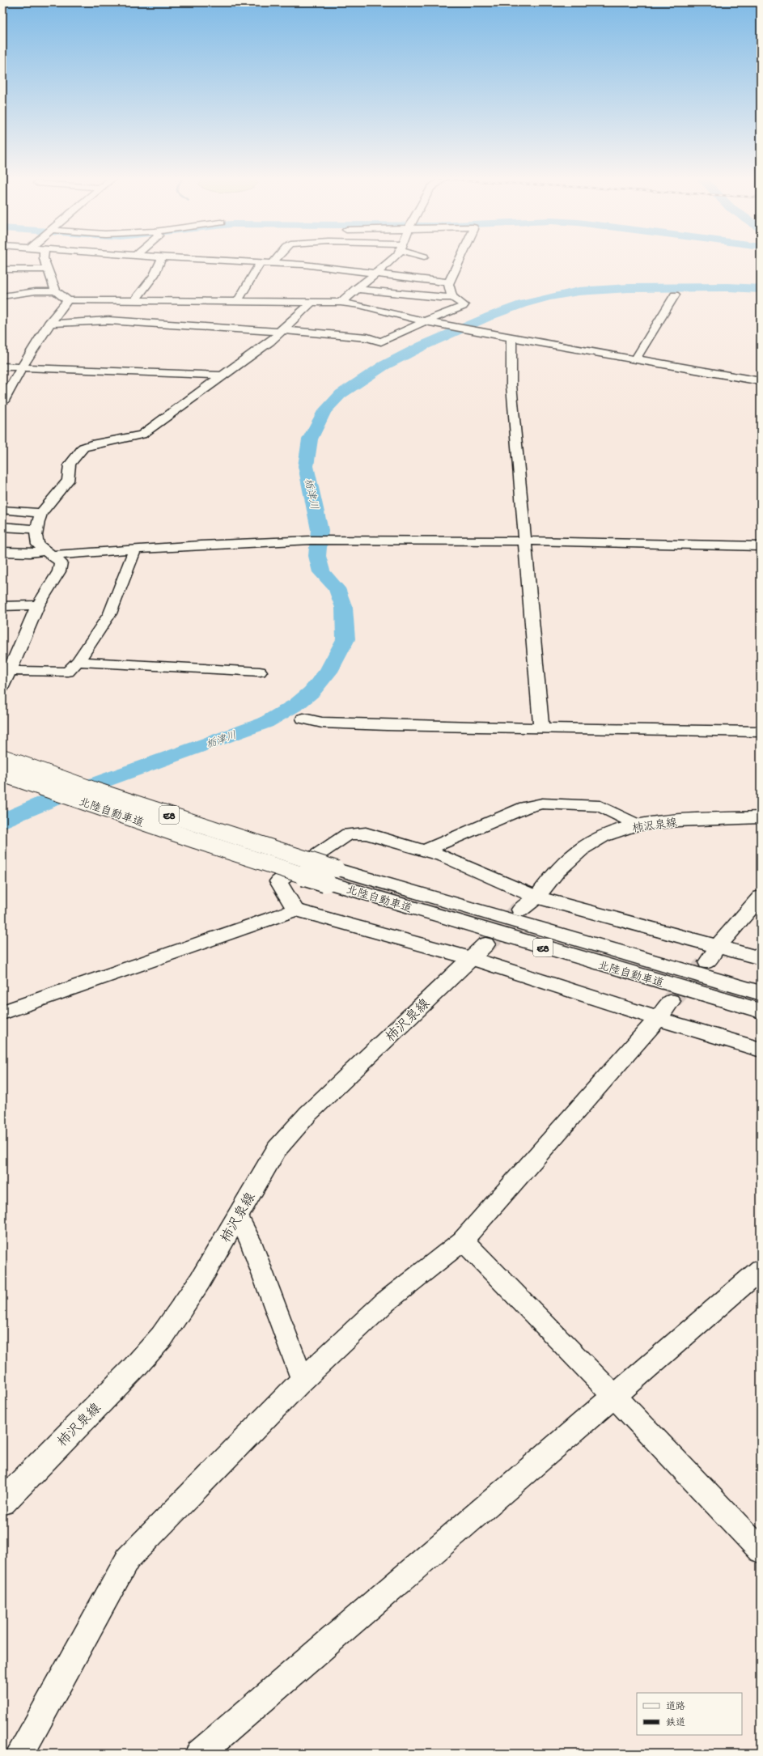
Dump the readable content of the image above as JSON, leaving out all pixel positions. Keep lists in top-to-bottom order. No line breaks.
{"streets":{"main road":["北陸自動車道","E8","柿沢泉線"]},"water":["栃津川"],"legend":["道路","鉄道"]}
